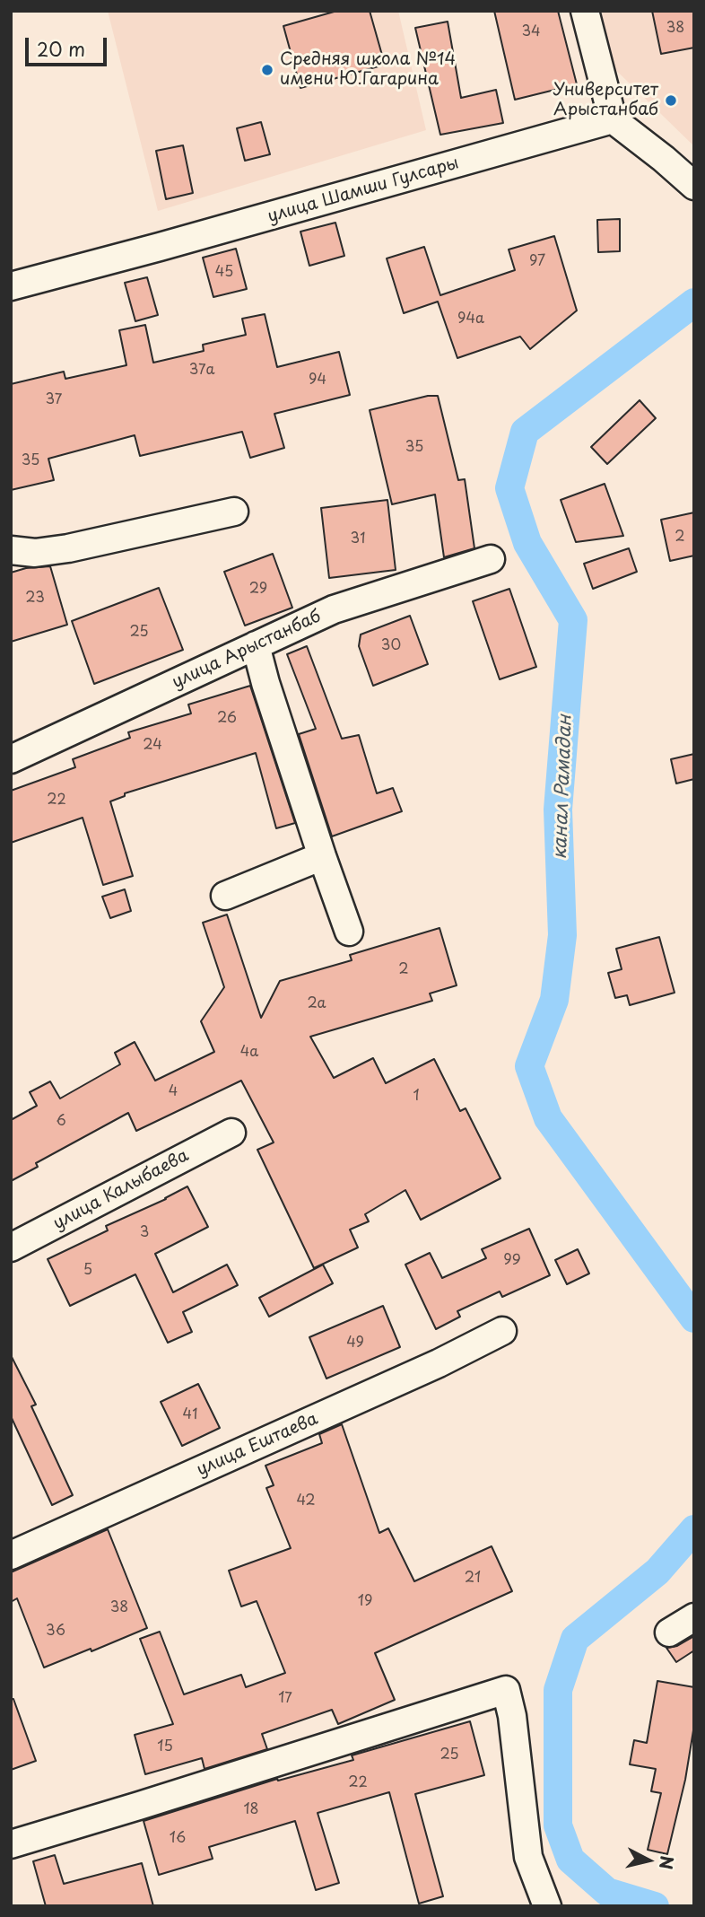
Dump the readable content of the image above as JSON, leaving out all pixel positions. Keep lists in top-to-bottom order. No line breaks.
{"streets":{"street":["улица Шамши Гулсары","улица Арыстанбаб","улица Калыбаева","улица Ештаева"]},"water":["канал Рамадан"],"places":["Средняя школа №14 имени Ю.Гагарина","Университет Арыстанбаб"],"house_numbers":["38","34","97","45","94а","37а","94","37","35","35","2","31","29","23","25","30","26","24","22","2","2а","4а","4","1","6","3","99","5","49","41","42","21","19","38","36","17","15","25","22","18","16"],"scale_bar":"20 m","north":"right"}
